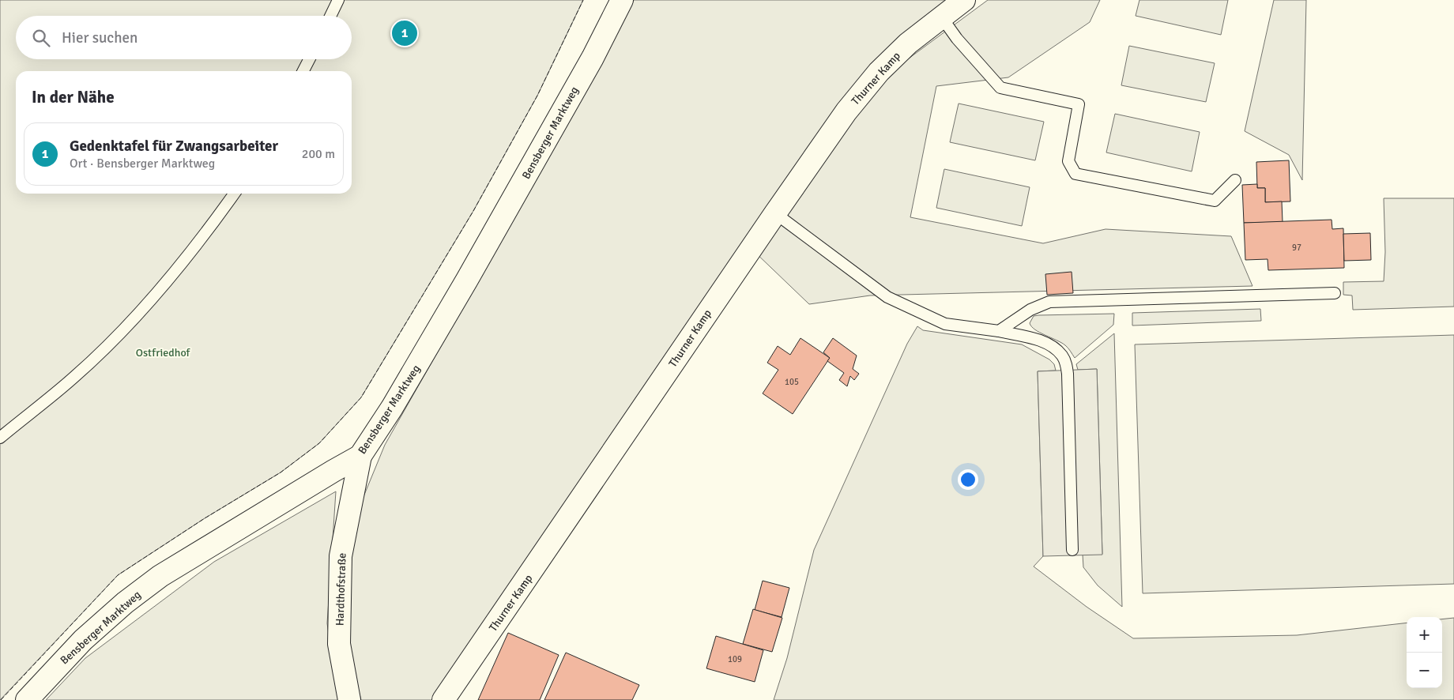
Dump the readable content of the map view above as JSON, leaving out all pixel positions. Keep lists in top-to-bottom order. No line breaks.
{"streets":{"street":["Thurner Kamp","Bensberger Marktweg","Hardthofstraße"]},"crossings":[["Bensberger Marktweg","Hardthofstraße"]],"parks":["Ostfriedhof"],"house_numbers":["97","105","109"],"page":{"search":"Hier suchen","pins":"1","heading":"In der Nähe","list":[{"mark":"1","name":"Gedenktafel für Zwangsarbeiter","note":"Ort · Bensberger Marktweg","value":"200 m"}],"map_buttons":["+","−"]}}
